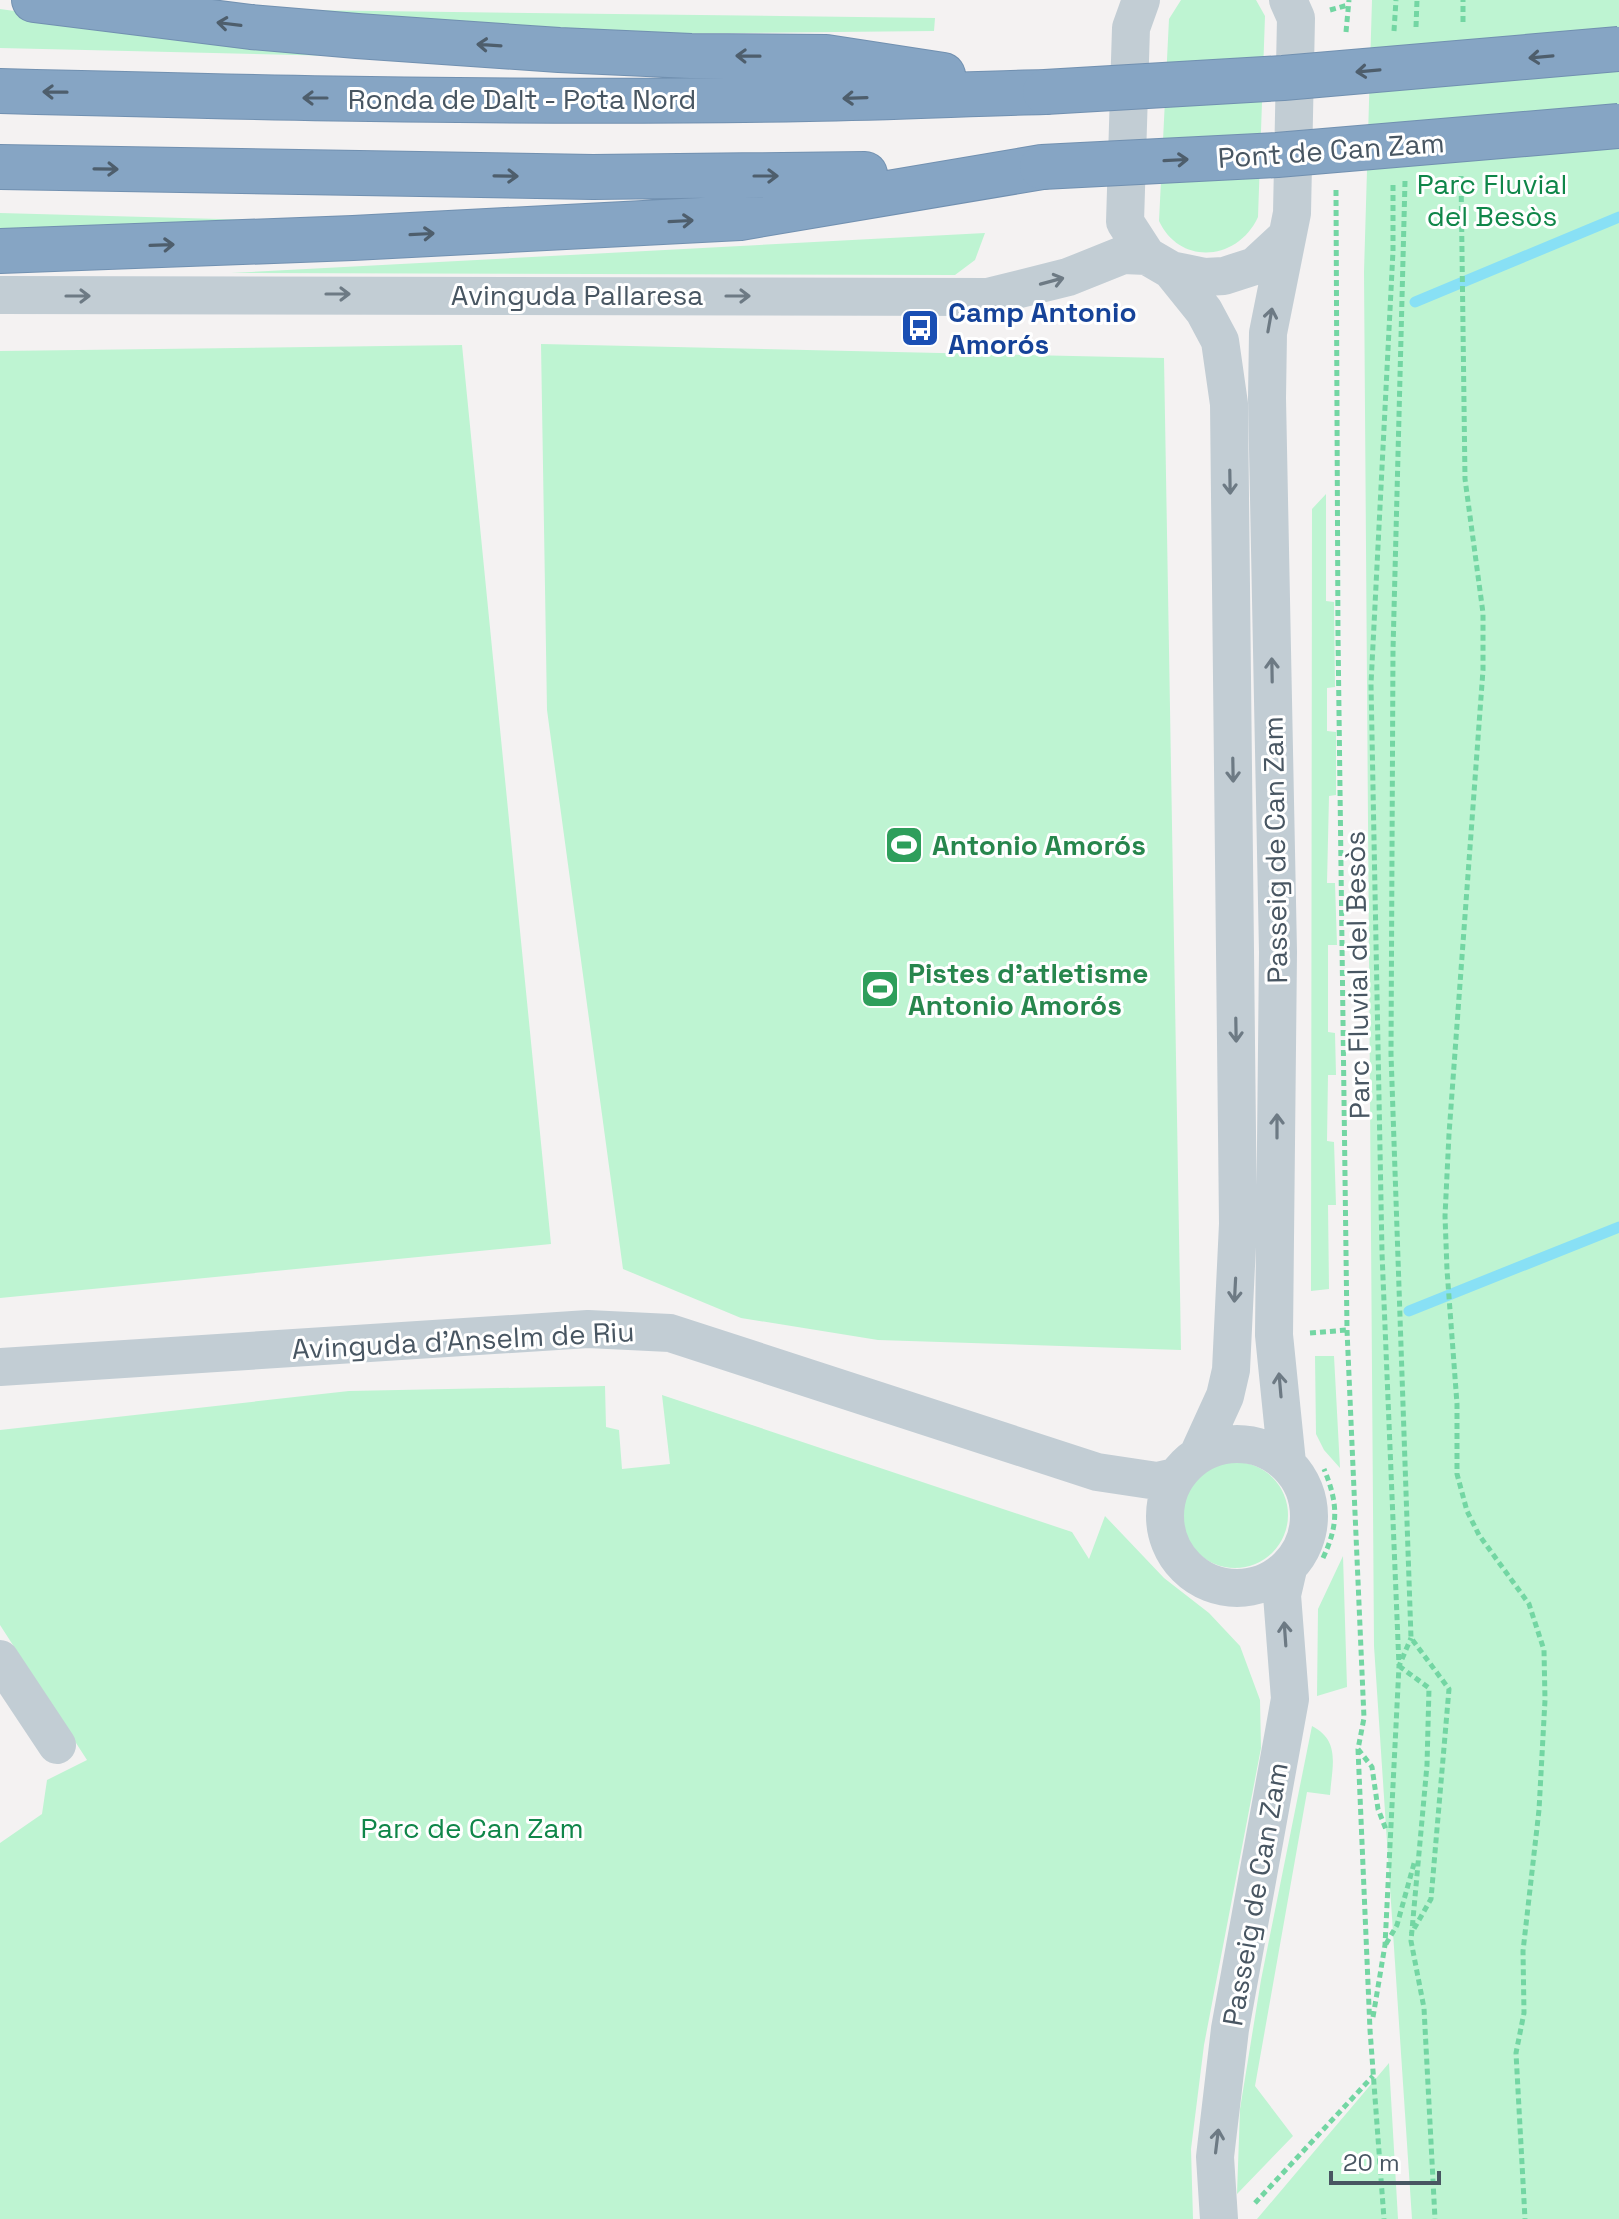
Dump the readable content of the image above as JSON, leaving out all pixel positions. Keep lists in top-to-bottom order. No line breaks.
{"streets":{"highway":["Ronda de Dalt - Pota Nord","Pont de Can Zam"],"street":["Avinguda Pallaresa","Passeig de Can Zam","Avinguda d'Anselm de Riu"],"path":["Parc Fluvial del Besòs"]},"crossings":[["Avinguda Pallaresa","Passeig de Can Zam"],["Passeig de Can Zam","Avinguda d'Anselm de Riu"]],"one_way":["Avinguda Pallaresa"],"parks":["Parc Fluvial del Besòs","Parc de Can Zam"],"places":{"bus stop":["Camp Antonio Amorós"],"sports":["Antonio Amorós","Pistes d'atletisme Antonio Amorós"]},"scale_bar":"20 m"}
